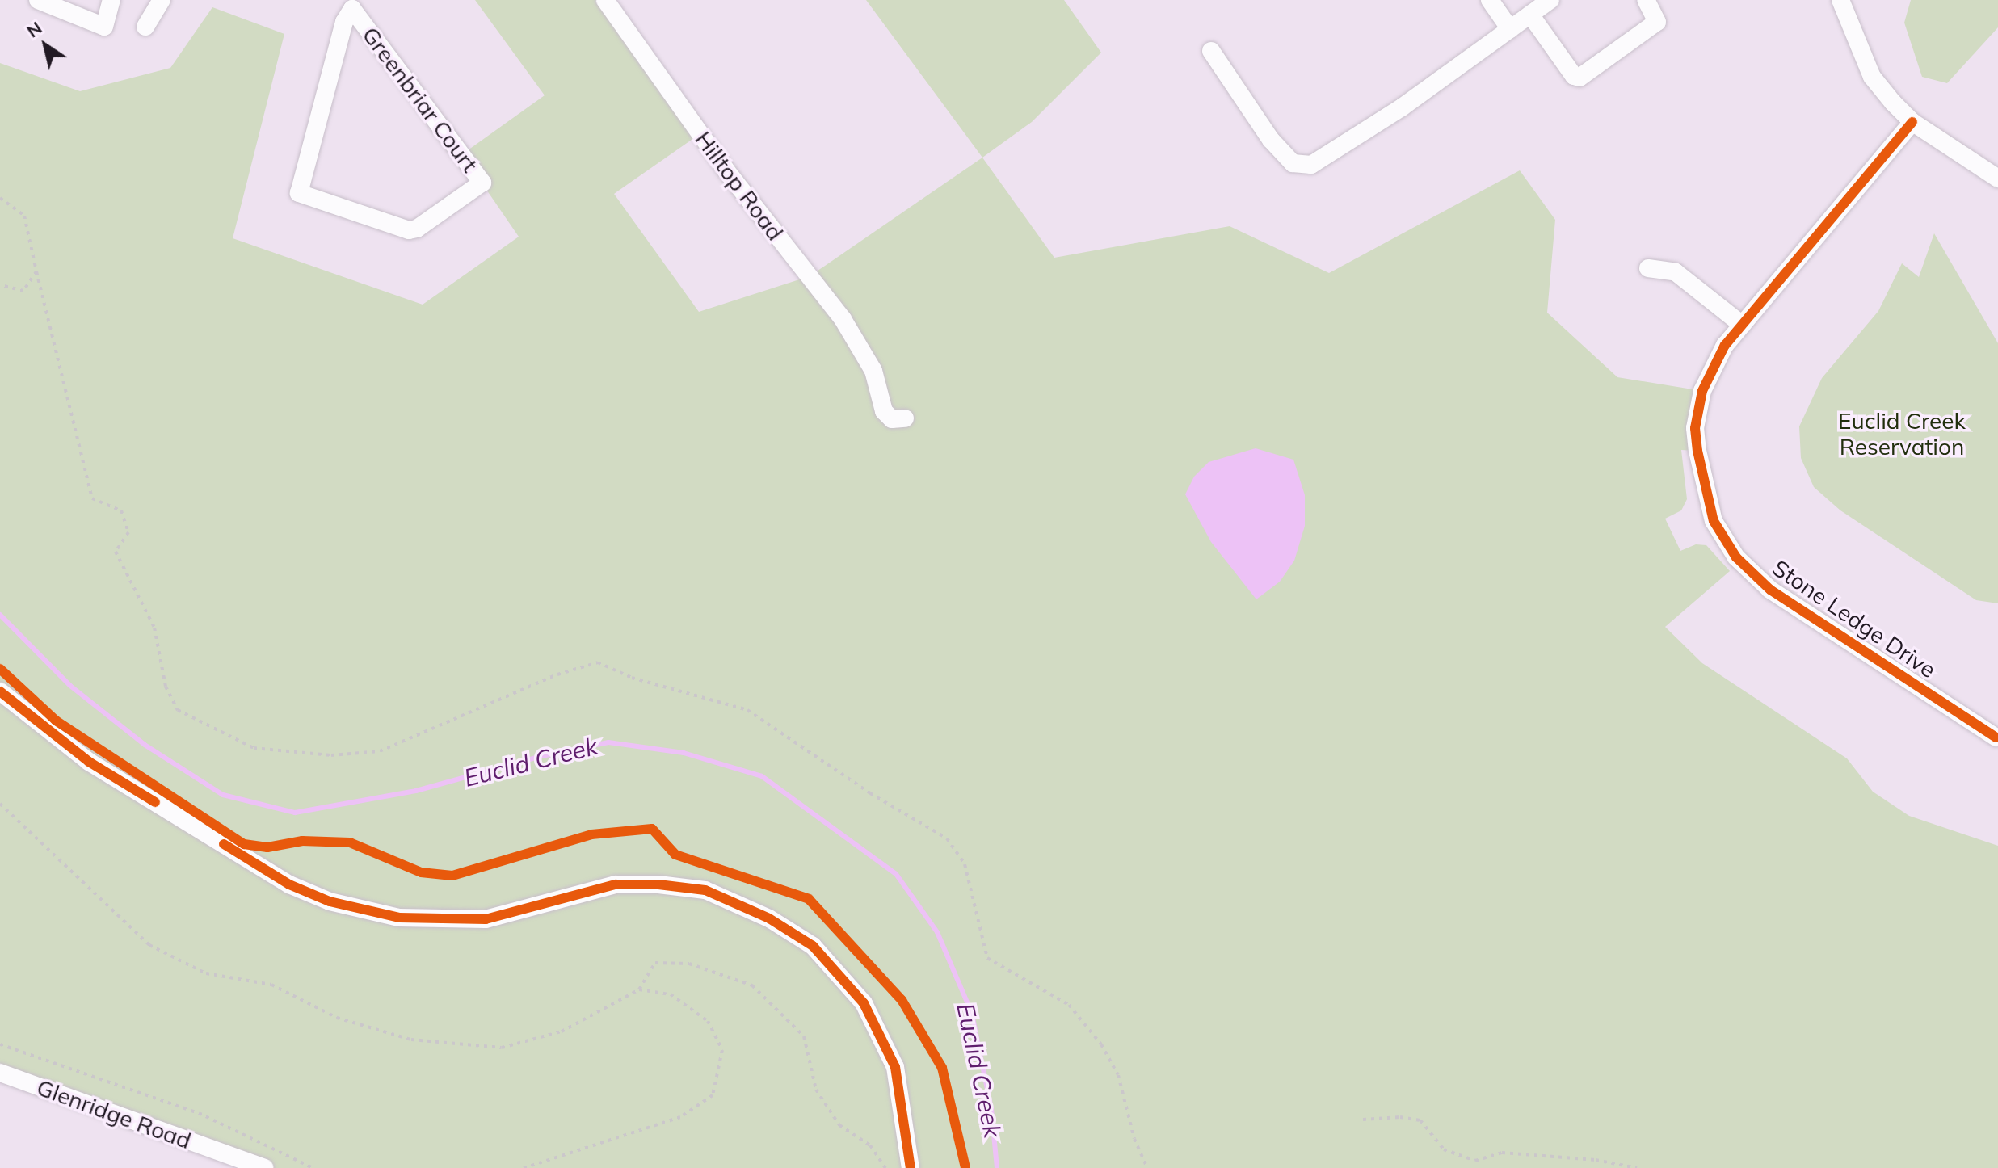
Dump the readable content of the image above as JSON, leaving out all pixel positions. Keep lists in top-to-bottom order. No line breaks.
{"streets":{"street":["Greenbriar Court","Hilltop Road","Stone Ledge Drive","Glenridge Road"]},"water":["Euclid Creek"],"parks":["Euclid Creek Reservation"],"north":"top left"}
